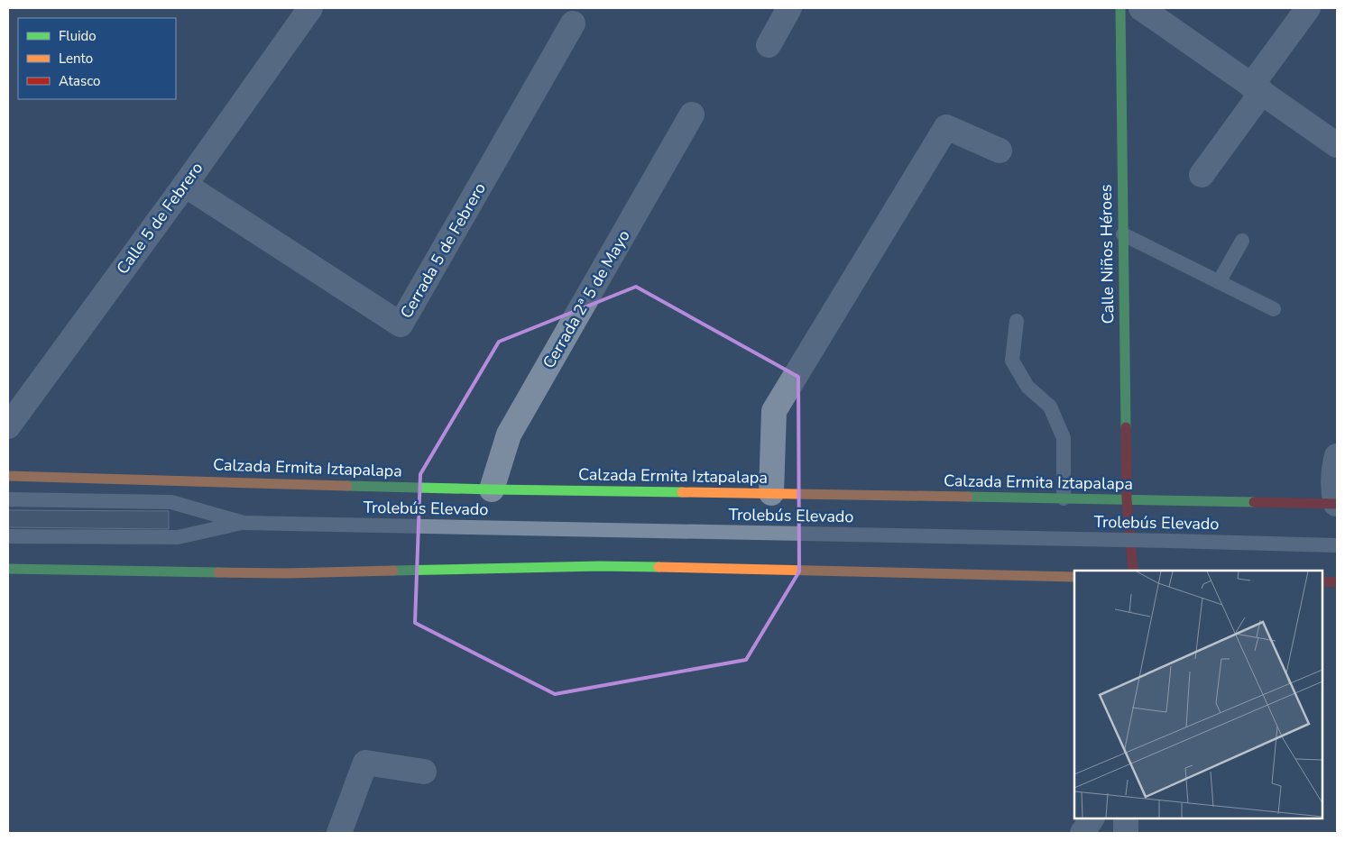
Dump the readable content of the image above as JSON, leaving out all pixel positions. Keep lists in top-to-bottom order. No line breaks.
{"streets":{"main road":["Calle Niños Héroes","Calzada Ermita Iztapalapa"],"street":["Calle 5 de Febrero","Cerrada 5 de Febrero","Cerrada 2ª 5 de Mayo"],"lane":["Trolebús Elevado"]},"crossings":[["Calle 5 de Febrero","Cerrada 5 de Febrero"],["Calle Niños Héroes","Calzada Ermita Iztapalapa"],["Cerrada 2ª 5 de Mayo","Calzada Ermita Iztapalapa"]],"legend":["Fluido","Lento","Atasco"]}
